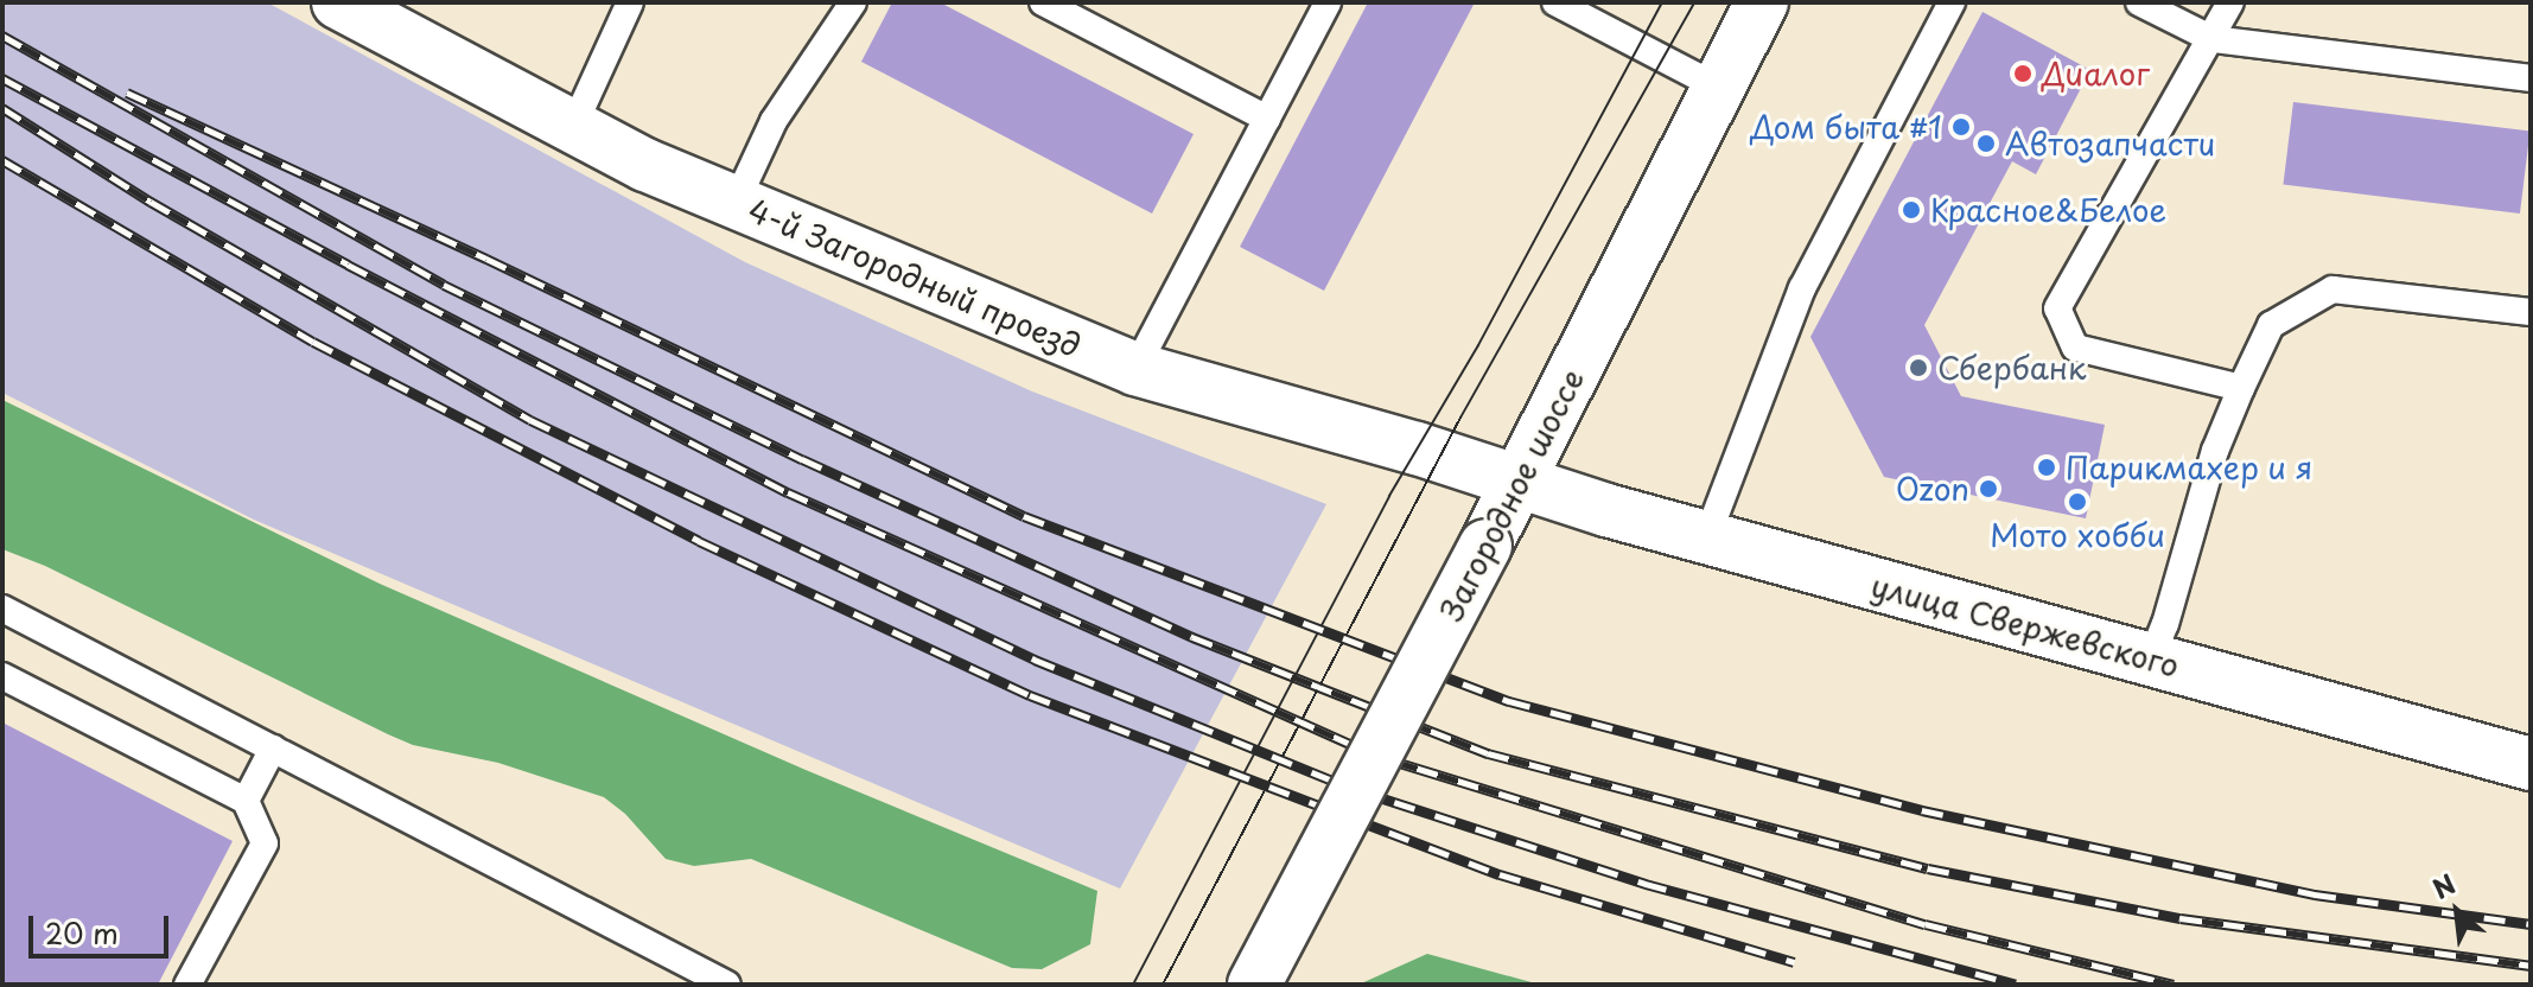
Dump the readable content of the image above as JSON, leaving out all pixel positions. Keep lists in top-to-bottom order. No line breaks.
{"streets":{"street":["4-й Загородный проезд","Загородное шоссе","улица Свержевского"]},"crossings":[["4-й Загородный проезд","Загородное шоссе"],["4-й Загородный проезд","улица Свержевского"],["Загородное шоссе","улица Свержевского"]],"places":["Диалог","Дом быта #1","Автозапчасти","Красное&Белое","Сбербанк","Парикмахер и я","Ozon","Мото хобби"],"scale_bar":"20 m","north":"top left"}
